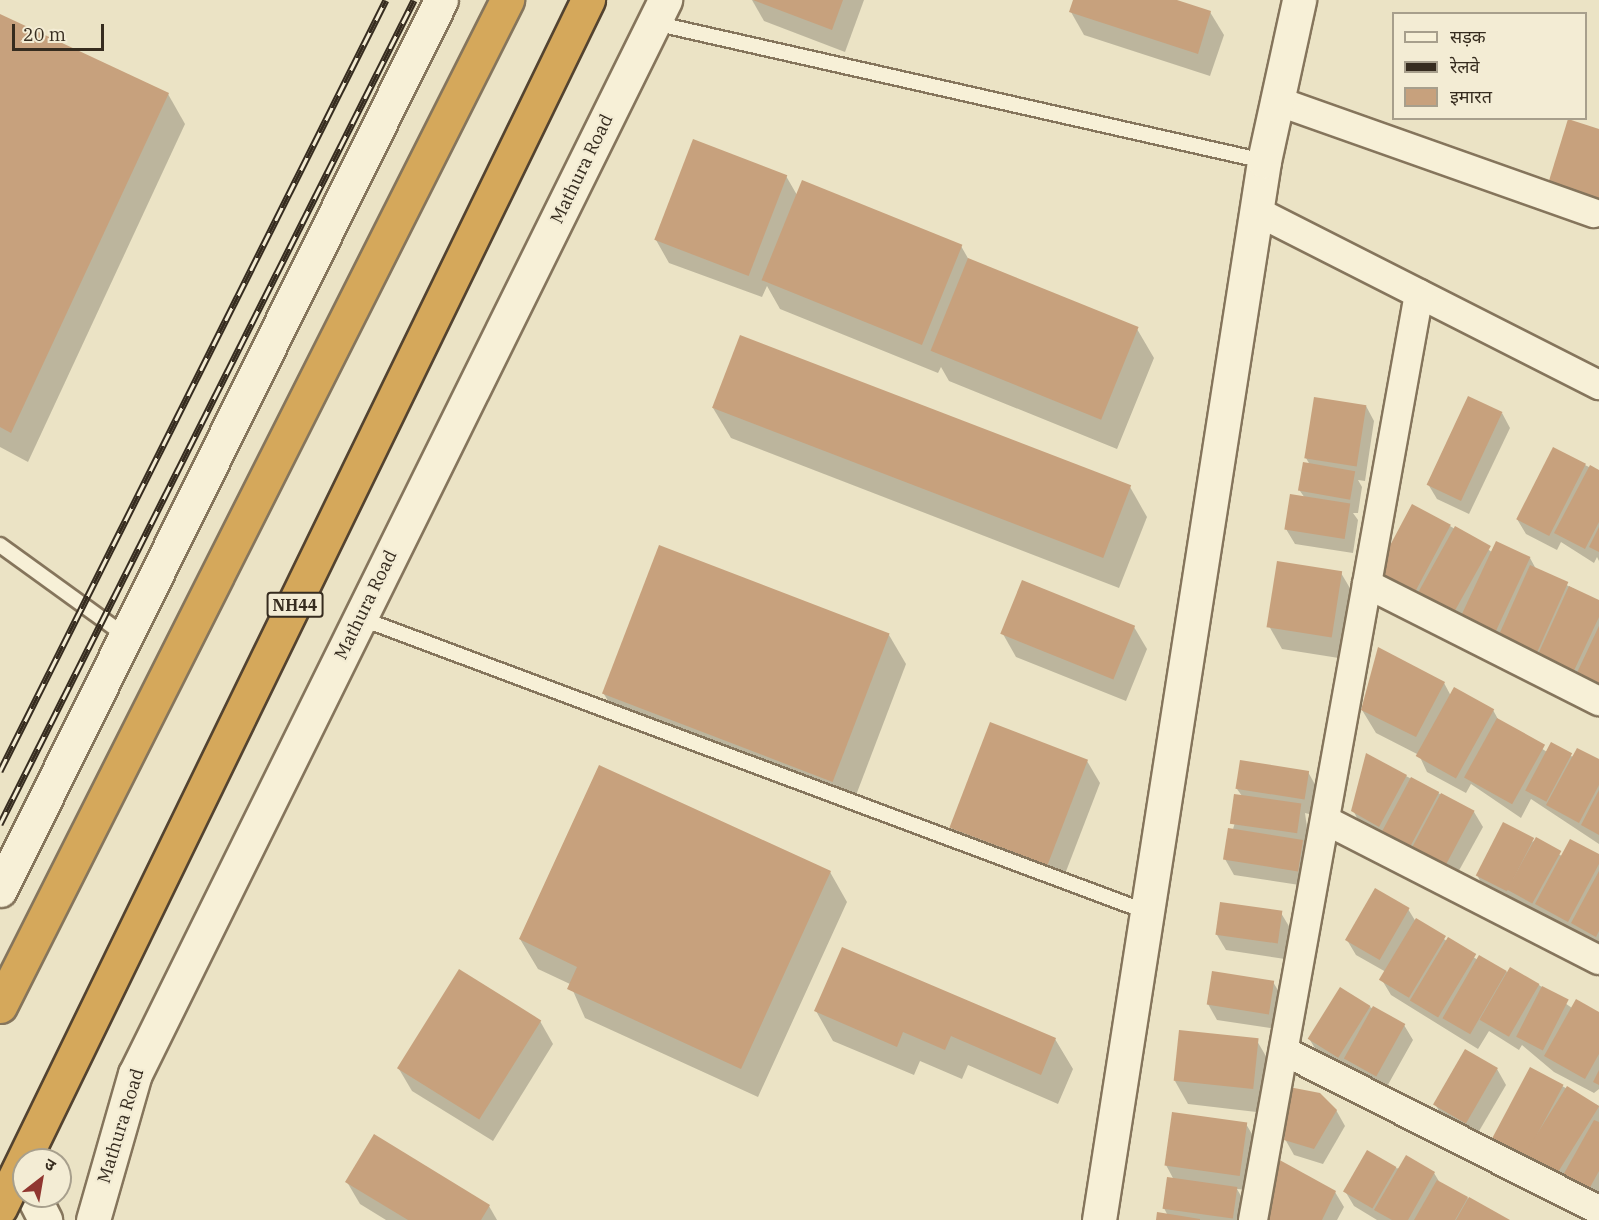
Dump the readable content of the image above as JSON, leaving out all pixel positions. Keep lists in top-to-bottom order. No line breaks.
{"streets":{"highway":["NH44"],"main road":["Mathura Road"]},"legend":["सड़क","रेलवे","इमारत"],"scale_bar":"20 m","north":"top right"}
